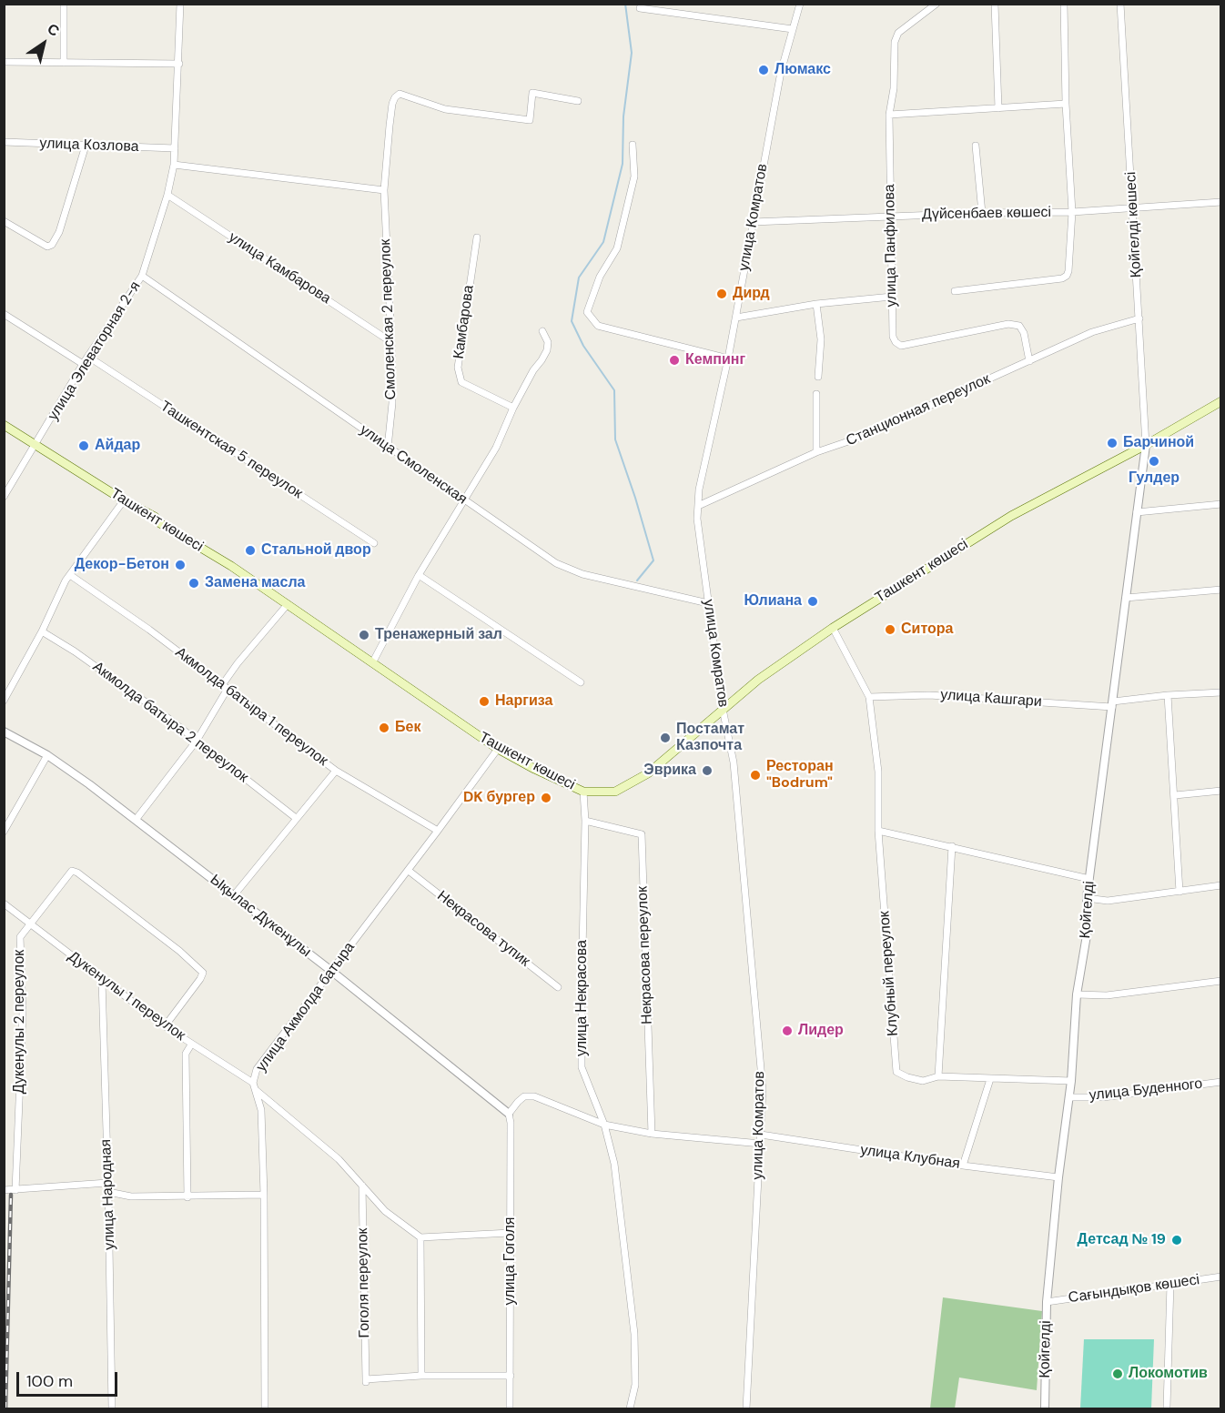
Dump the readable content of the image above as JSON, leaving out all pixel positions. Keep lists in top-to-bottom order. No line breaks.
{"streets":{"main road":["Ташкент көшесі"],"street":["улица Козлова","Дүйсенбаев көшесі","улица Комратов","Қойгелді көшесі","улица Панфилова","улица Камбарова","Смоленская 2 переулок","Камбарова","улица Элеваторная 2-я","Станционная переулок","Ташкентская 5 переулок","улица Смоленская","улица Кашгари","Акмолда батыра 1 переулок","Акмолда батыра 2 переулок","Қойгелді","Ықылас Дүкенұлы","Некрасова тупик","Некрасова переулок","Клубный переулок","Дукенулы 1 переулок","улица Некрасова","улица Акмолда батыра","Дукенулы 2 переулок","улица Буденного","улица Клубная","улица Народная","улица Гоголя","Гоголя переулок","Сағындықов көшесі"]},"crossings":[["улица Козлова","улица Элеваторная 2-я"],["Дүйсенбаев көшесі","улица Комратов"],["Дүйсенбаев көшесі","Қойгелді көшесі"],["Дүйсенбаев көшесі","улица Панфилова"],["улица Комратов","Станционная переулок"],["улица Комратов","улица Смоленская"],["улица Комратов","Ташкент көшесі"],["улица Комратов","улица Клубная"],["Қойгелді көшесі","Станционная переулок"],["Қойгелді көшесі","Ташкент көшесі"],["Қойгелді көшесі","Қойгелді"],["улица Панфилова","Станционная переулок"],["улица Камбарова","Смоленская 2 переулок"],["улица Камбарова","улица Элеваторная 2-я"],["Смоленская 2 переулок","улица Смоленская"],["улица Элеваторная 2-я","Ташкентская 5 переулок"],["улица Элеваторная 2-я","улица Смоленская"],["улица Элеваторная 2-я","Ташкент көшесі"],["Ташкент көшесі","Қойгелді"],["Ташкент көшесі","Клубный переулок"],["Ташкент көшесі","улица Некрасова"],["Ташкент көшесі","улица Акмолда батыра"],["улица Кашгари","Қойгелді"],["улица Кашгари","Клубный переулок"],["Акмолда батыра 1 переулок","улица Акмолда батыра"],["Қойгелді","Клубный переулок"],["Қойгелді","улица Буденного"],["Қойгелді","улица Клубная"],["Қойгелді","Сағындықов көшесі"],["Ықылас Дүкенұлы","улица Акмолда батыра"],["Ықылас Дүкенұлы","улица Гоголя"],["Некрасова тупик","улица Акмолда батыра"],["Некрасова переулок","улица Некрасова"],["Дукенулы 1 переулок","улица Акмолда батыра"],["Дукенулы 1 переулок","Дукенулы 2 переулок"],["Дукенулы 1 переулок","улица Народная"],["Дукенулы 1 переулок","Гоголя переулок"],["улица Акмолда батыра","Гоголя переулок"],["улица Гоголя","Гоголя переулок"]],"places":["Люмакс","Дирд","Кемпинг","Барчиной","Айдар","Гулдер","Стальной двор","Декор-Бетон","Замена масла","Юлиана","Ситора","Тренажерный зал","Наргиза","Бек","Постамат Казпочта","Эврика","Ресторан \"Bodrum\"","DK бургер","Лидер","Детсад № 19","Локомотив"],"scale_bar":"100 m","north":"top right"}
